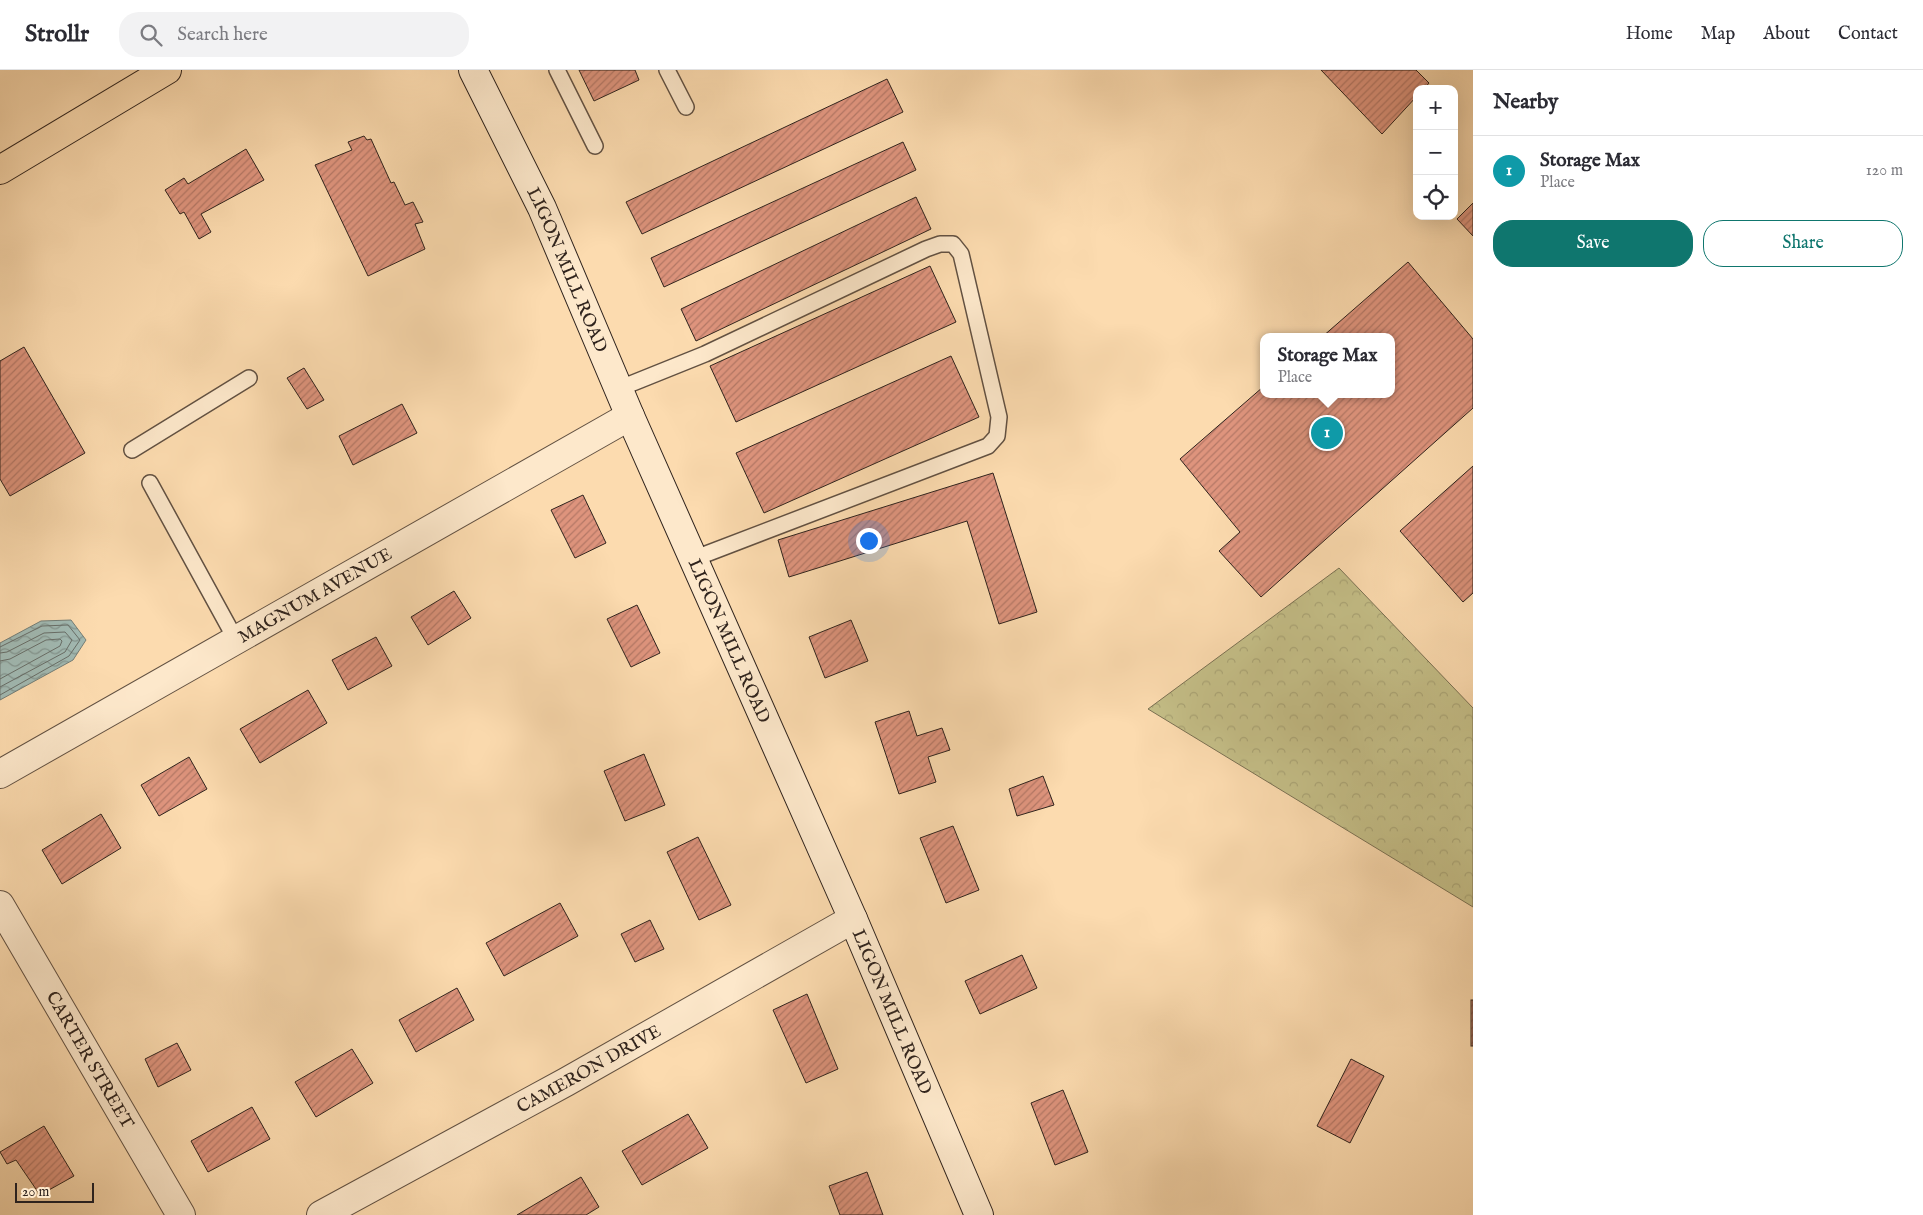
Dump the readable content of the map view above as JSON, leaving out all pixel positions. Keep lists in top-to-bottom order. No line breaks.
{"streets":{"street":["LIGON MILL ROAD","MAGNUM AVENUE","CARTER STREET","CAMERON DRIVE"]},"crossings":[["LIGON MILL ROAD","MAGNUM AVENUE"],["LIGON MILL ROAD","CAMERON DRIVE"]],"scale_bar":"20 m","page":{"header":"Strollr","search":"Search here","nav":["Home","Map","About","Contact"],"heading":"Nearby","map_buttons":["+","−"],"list":[{"mark":"1","name":"Storage Max","note":"Place","value":"120 m"}],"buttons":["Save","Share"],"popup":["Storage Max","Place"],"pins":"1","scale":"20 m"}}
